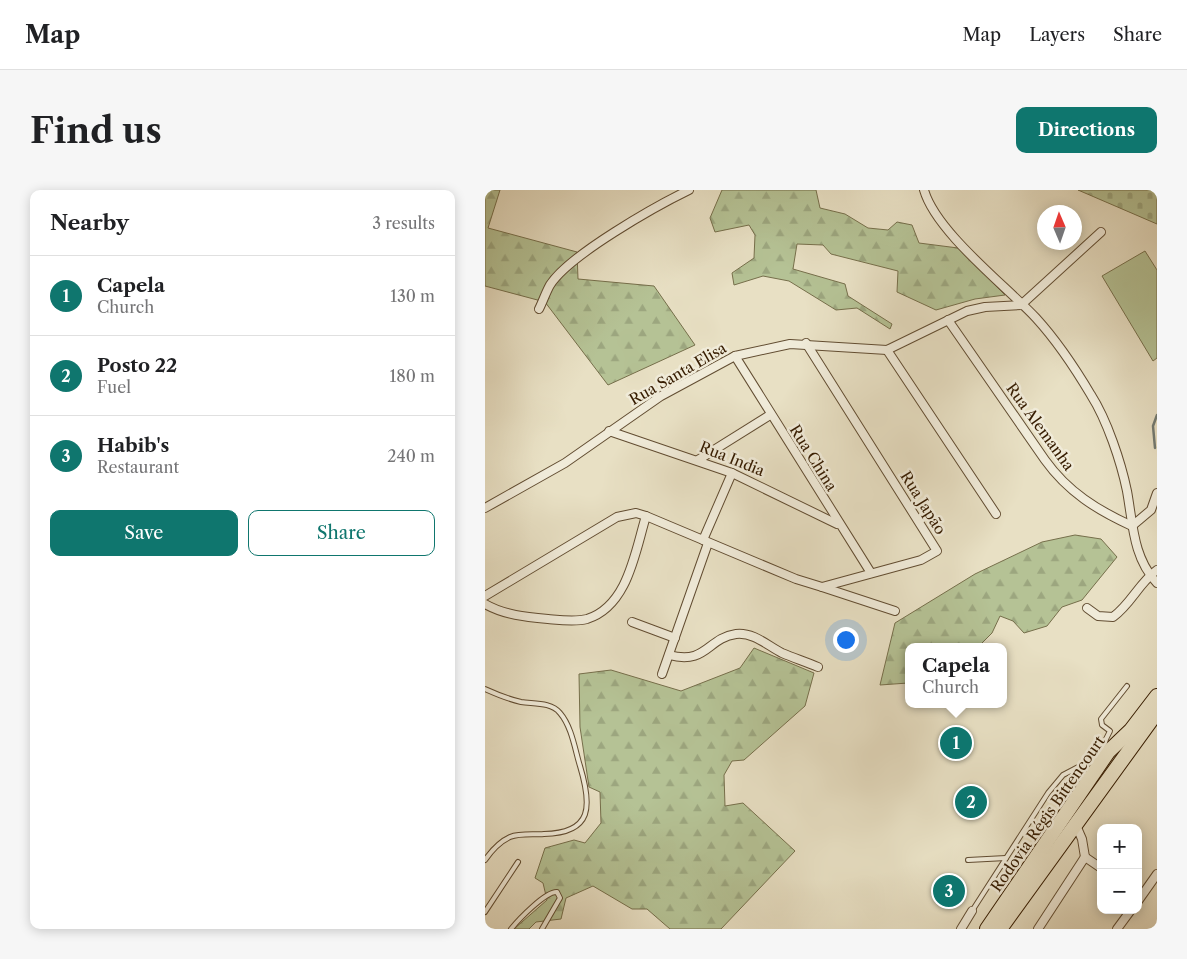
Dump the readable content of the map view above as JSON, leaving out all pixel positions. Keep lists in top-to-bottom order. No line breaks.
{"streets":{"highway":["Rodovia Régis Bittencourt"],"street":["Rua Santa Elisa","Rua Alemanha","Rua China","Rua India","Rua Japão"]},"crossings":[["Rua Santa Elisa","Rua China"],["Rua Santa Elisa","Rua India"],["Rua Santa Elisa","Rua Japão"],["Rua China","Rua India"],["Rua China","Rua Japão"]],"north":"top","page":{"header":"Map","nav":["Map","Layers","Share"],"buttons":["Directions",["Save","Share"]],"title":"Find us","heading":["Nearby","3 results"],"list":[{"mark":"1","name":"Capela","note":"Church","value":"130 m"},{"mark":"2","name":"Posto 22","note":"Fuel","value":"180 m"},{"mark":"3","name":"Habib's","note":"Restaurant","value":"240 m"}],"popup":["Capela","Church"],"pins":["1","2","3"],"map_buttons":["+","−"]}}
